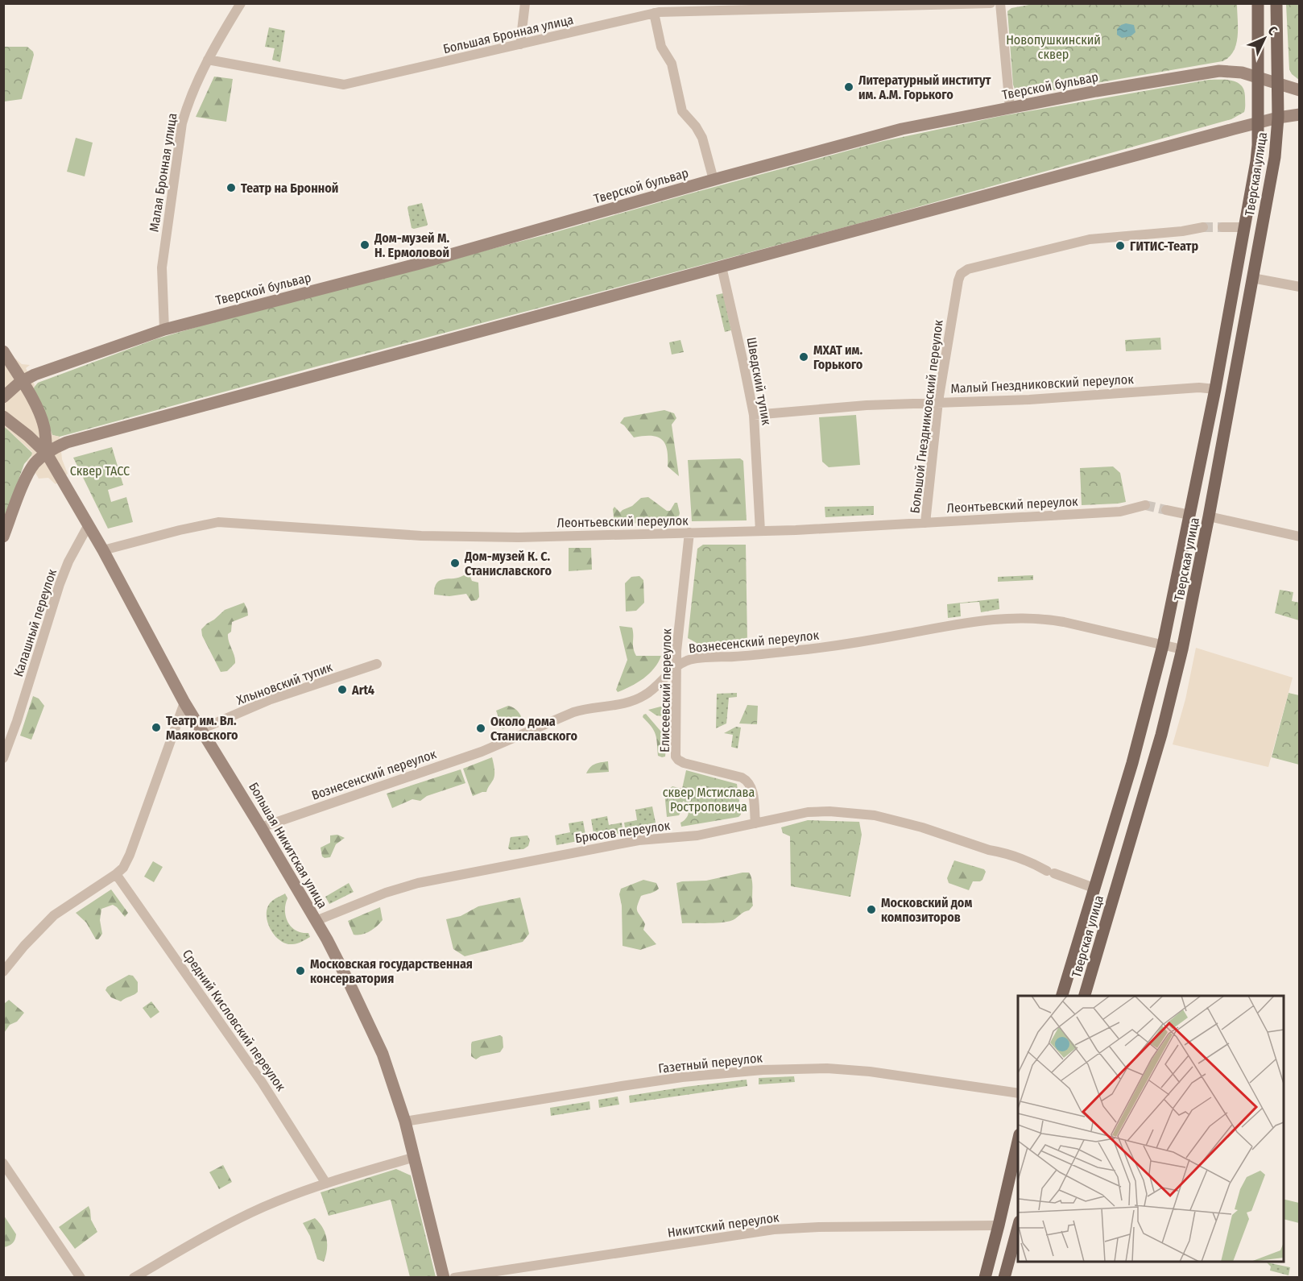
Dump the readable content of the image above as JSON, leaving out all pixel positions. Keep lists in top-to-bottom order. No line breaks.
{"streets":{"main road":["Тверской бульвар","Тверская улица","Большая Никитская улица"],"street":["Большая Бронная улица","Малая Бронная улица","Шведский тупик","Малый Гнездниковский переулок","Большой Гнездниковский переулок","Леонтьевский переулок","Калашный переулок","Вознесенский переулок","Хлыновский тупик","Елисеевский переулок","Брюсов переулок","Средний Кисловский переулок","Газетный переулок","Никитский переулок"]},"crossings":[["Большая Бронная улица","Малая Бронная улица"],["Тверской бульвар","Малая Бронная улица"],["Тверской бульвар","Тверская улица"],["Тверская улица","Малый Гнездниковский переулок"],["Тверская улица","Вознесенский переулок"],["Тверская улица","Брюсов переулок"],["Шведский тупик","Малый Гнездниковский переулок"],["Шведский тупик","Леонтьевский переулок"],["Малый Гнездниковский переулок","Большой Гнездниковский переулок"],["Большой Гнездниковский переулок","Леонтьевский переулок"],["Леонтьевский переулок","Елисеевский переулок"],["Леонтьевский переулок","Большая Никитская улица"],["Калашный переулок","Большая Никитская улица"],["Вознесенский переулок","Елисеевский переулок"],["Вознесенский переулок","Большая Никитская улица"],["Хлыновский тупик","Большая Никитская улица"],["Елисеевский переулок","Брюсов переулок"],["Брюсов переулок","Большая Никитская улица"],["Большая Никитская улица","Газетный переулок"]],"parks":["Новопушкинский сквер","Сквер ТАСС","сквер Мстислава Ростроповича"],"places":["Литературный институт им. А.М. Горького","Театр на Бронной","Дом-музей М. Н. Ермоловой","ГИТИС-Театр","МХАТ им. Горького","Дом-музей К. С. Станиславского","Art4","Театр им. Вл. Маяковского","Около дома Станиславского","Московский дом композиторов","Московская государственная консерватория"],"north":"top right"}
